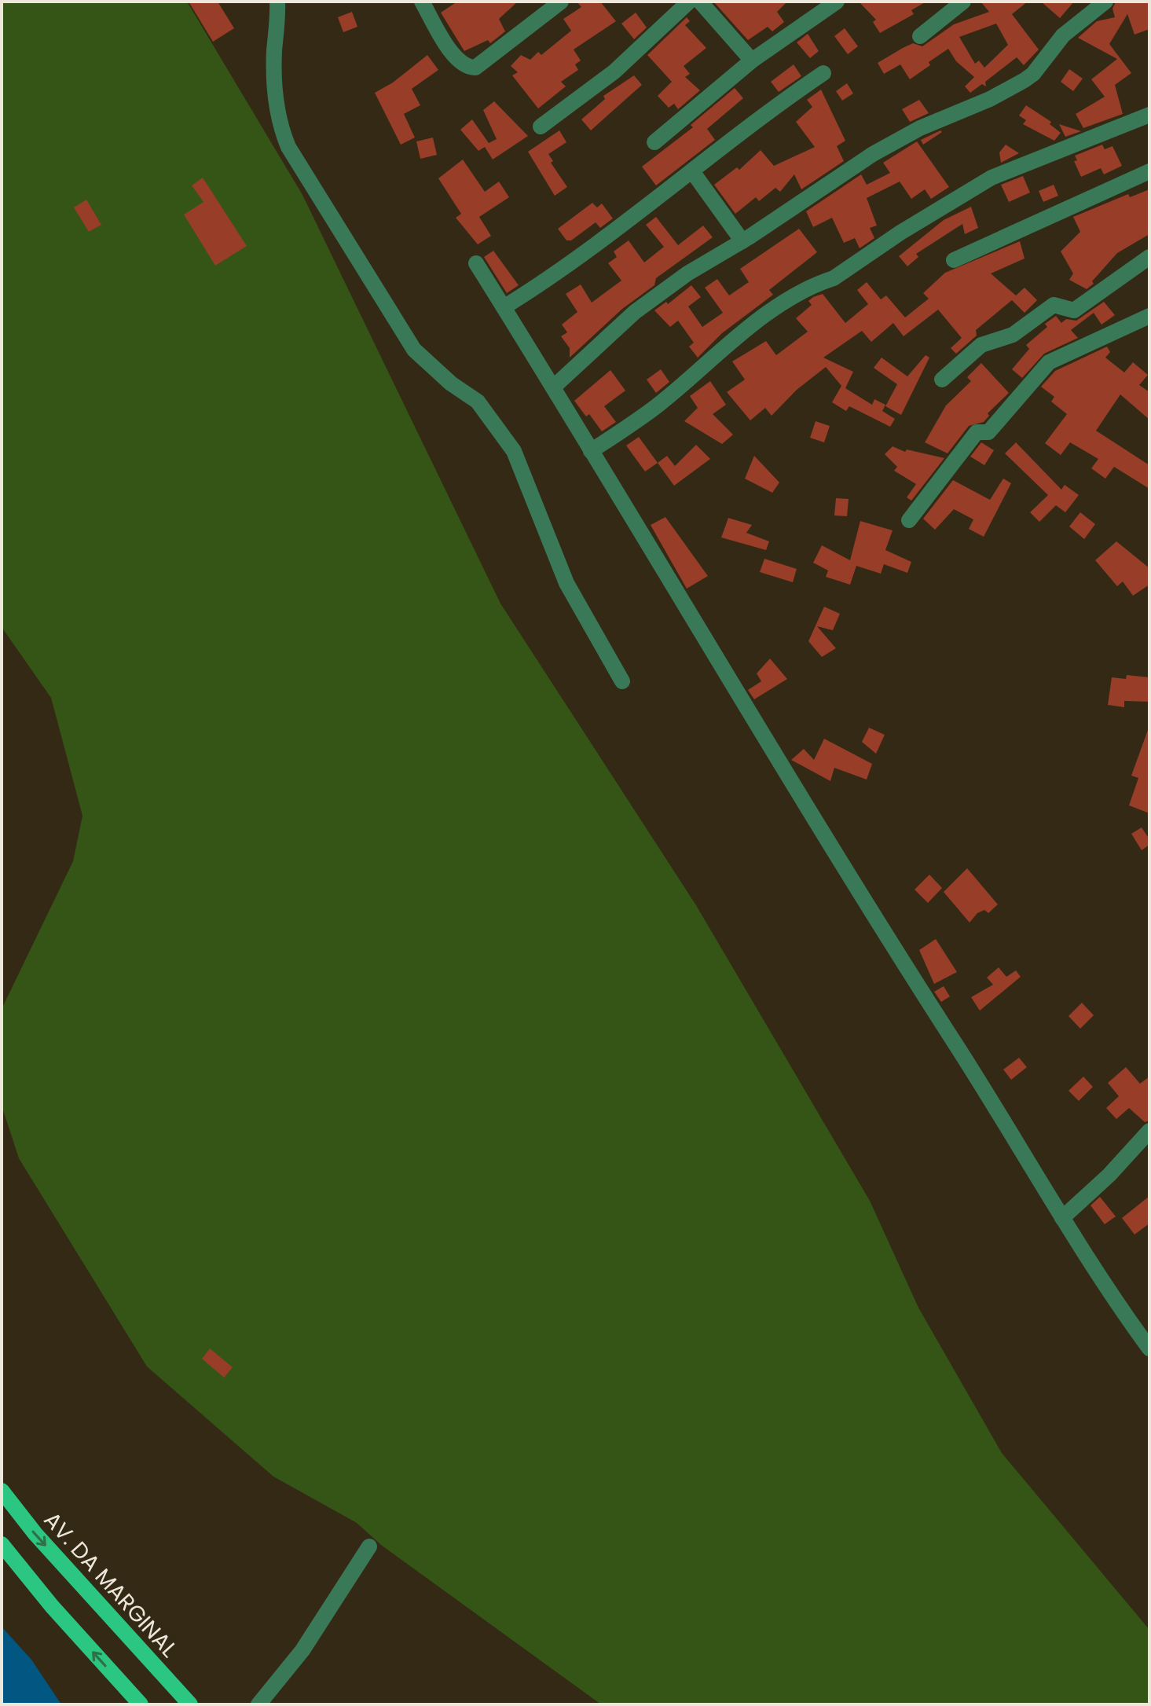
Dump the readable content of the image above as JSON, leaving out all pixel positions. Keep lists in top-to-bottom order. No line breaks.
{"streets":{"main road":["AV. DA MARGINAL"]}}
